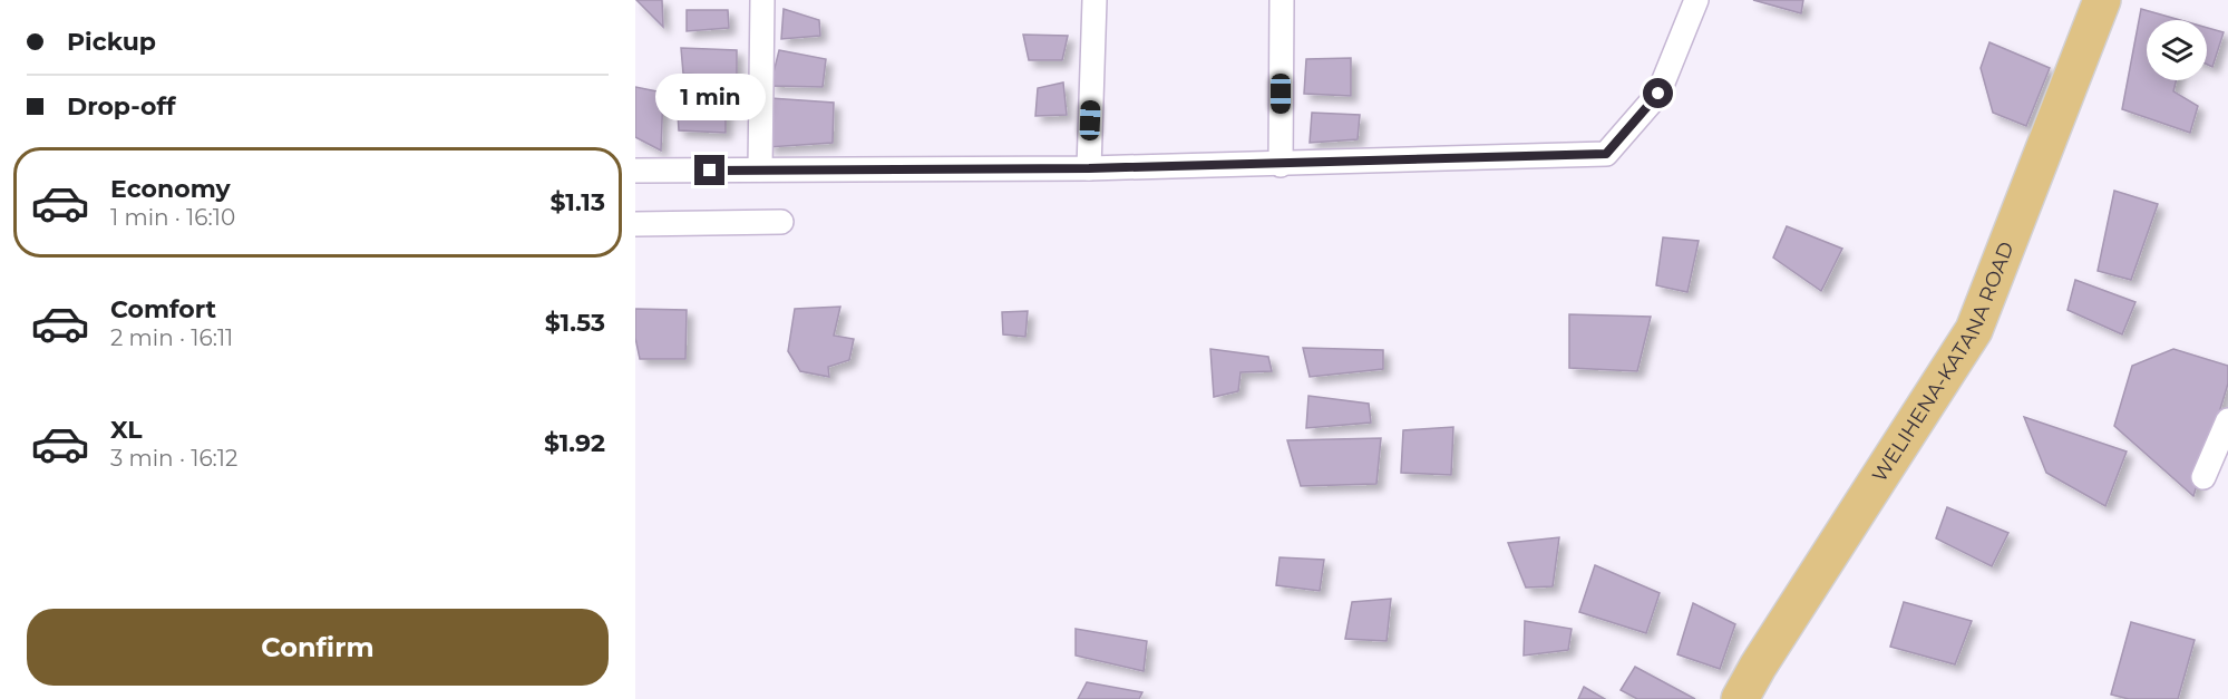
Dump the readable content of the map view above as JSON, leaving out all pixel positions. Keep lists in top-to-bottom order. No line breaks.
{"streets":{"main road":["WELIHENA-KATANA ROAD"]},"page":{"banner":["Pickup","Drop-off"],"bubble":"1 min","list":[{"name":"Economy","note":"1 min · 16:10","value":"$1.13"},{"name":"Comfort","note":"2 min · 16:11","value":"$1.53"},{"name":"XL","note":"3 min · 16:12","value":"$1.92"}],"buttons":"Confirm"}}
